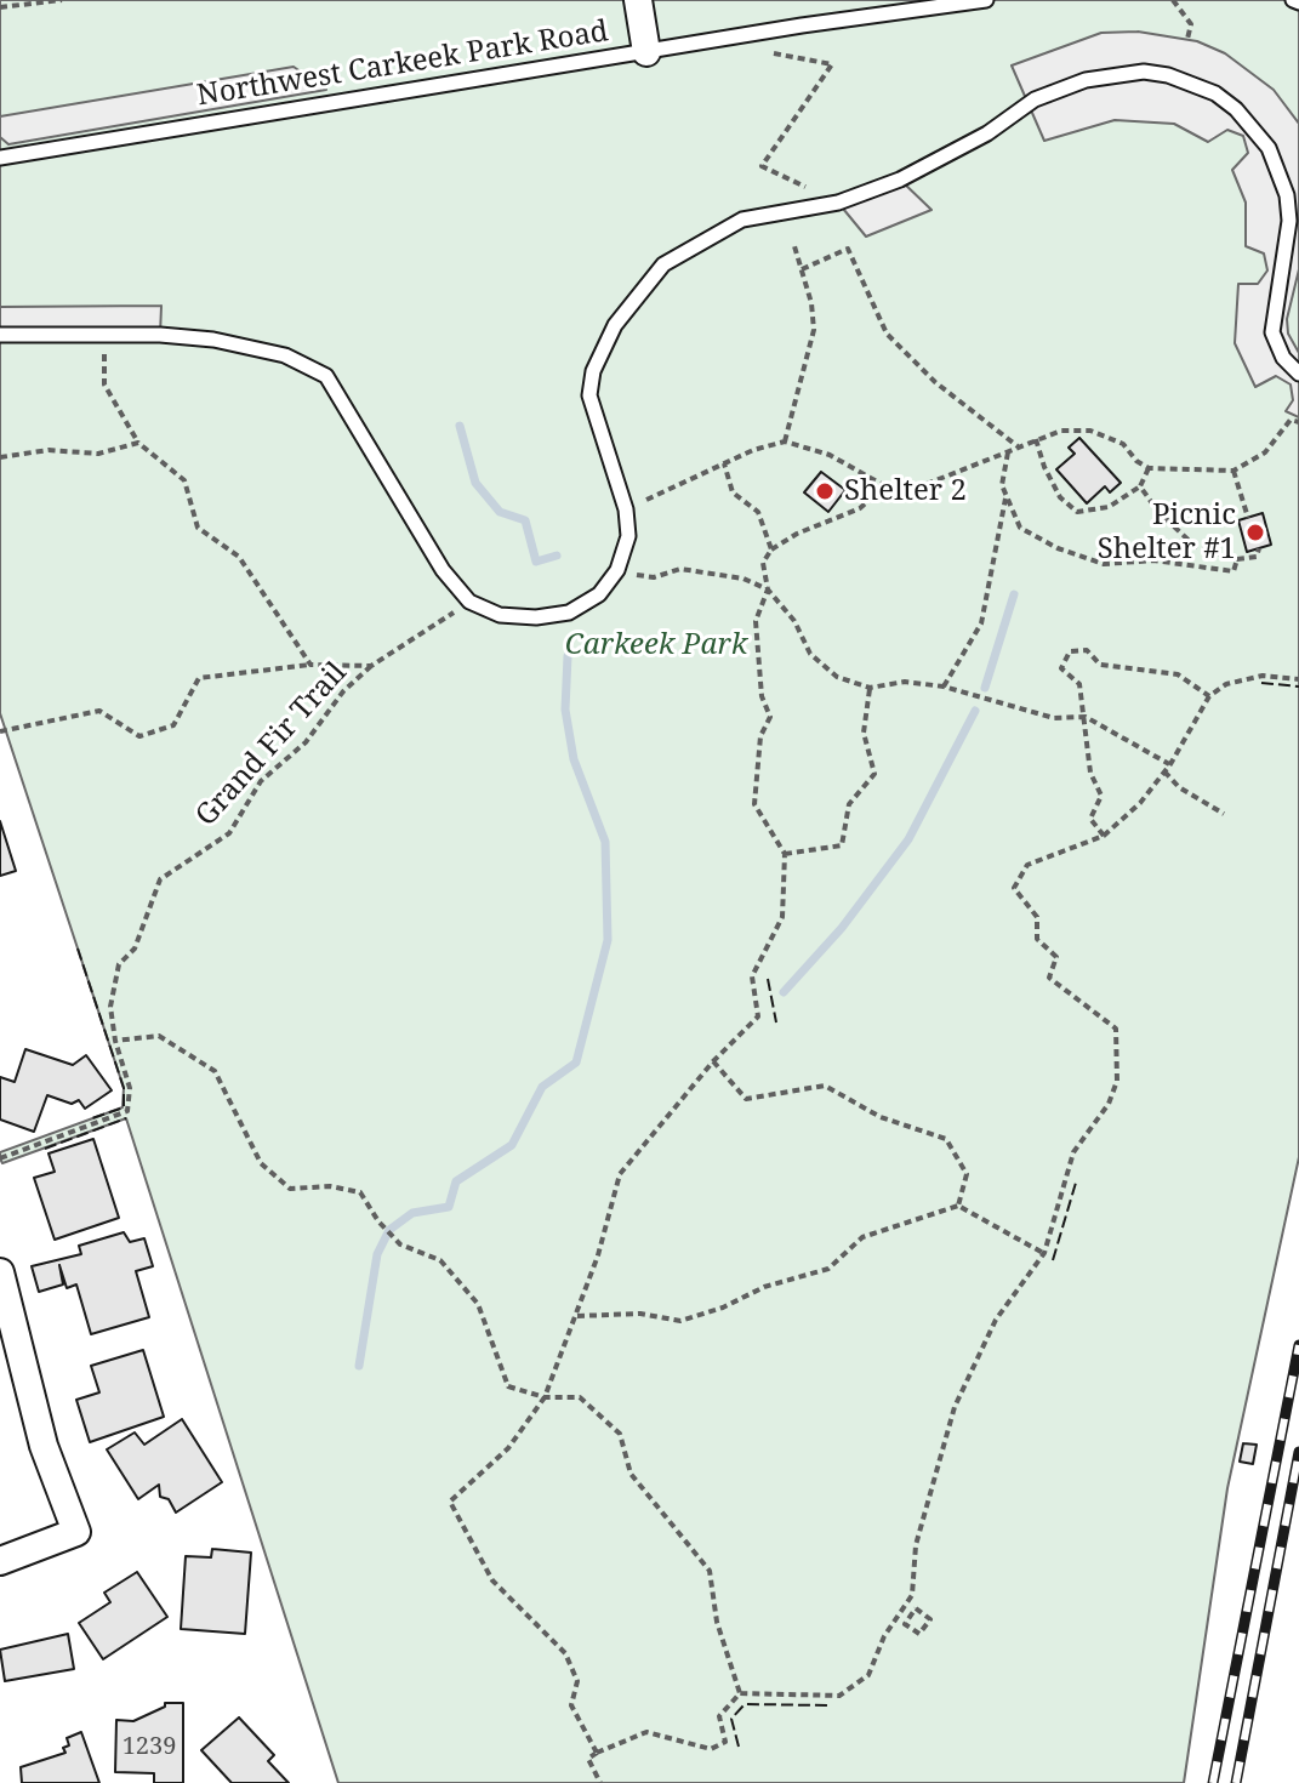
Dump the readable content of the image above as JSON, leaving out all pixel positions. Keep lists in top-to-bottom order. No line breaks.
{"streets":{"lane":["Northwest Carkeek Park Road"],"path":["Grand Fir Trail"]},"parks":["Carkeek Park"],"places":["Shelter 2","Picnic Shelter #1"],"house_numbers":["1239"]}
